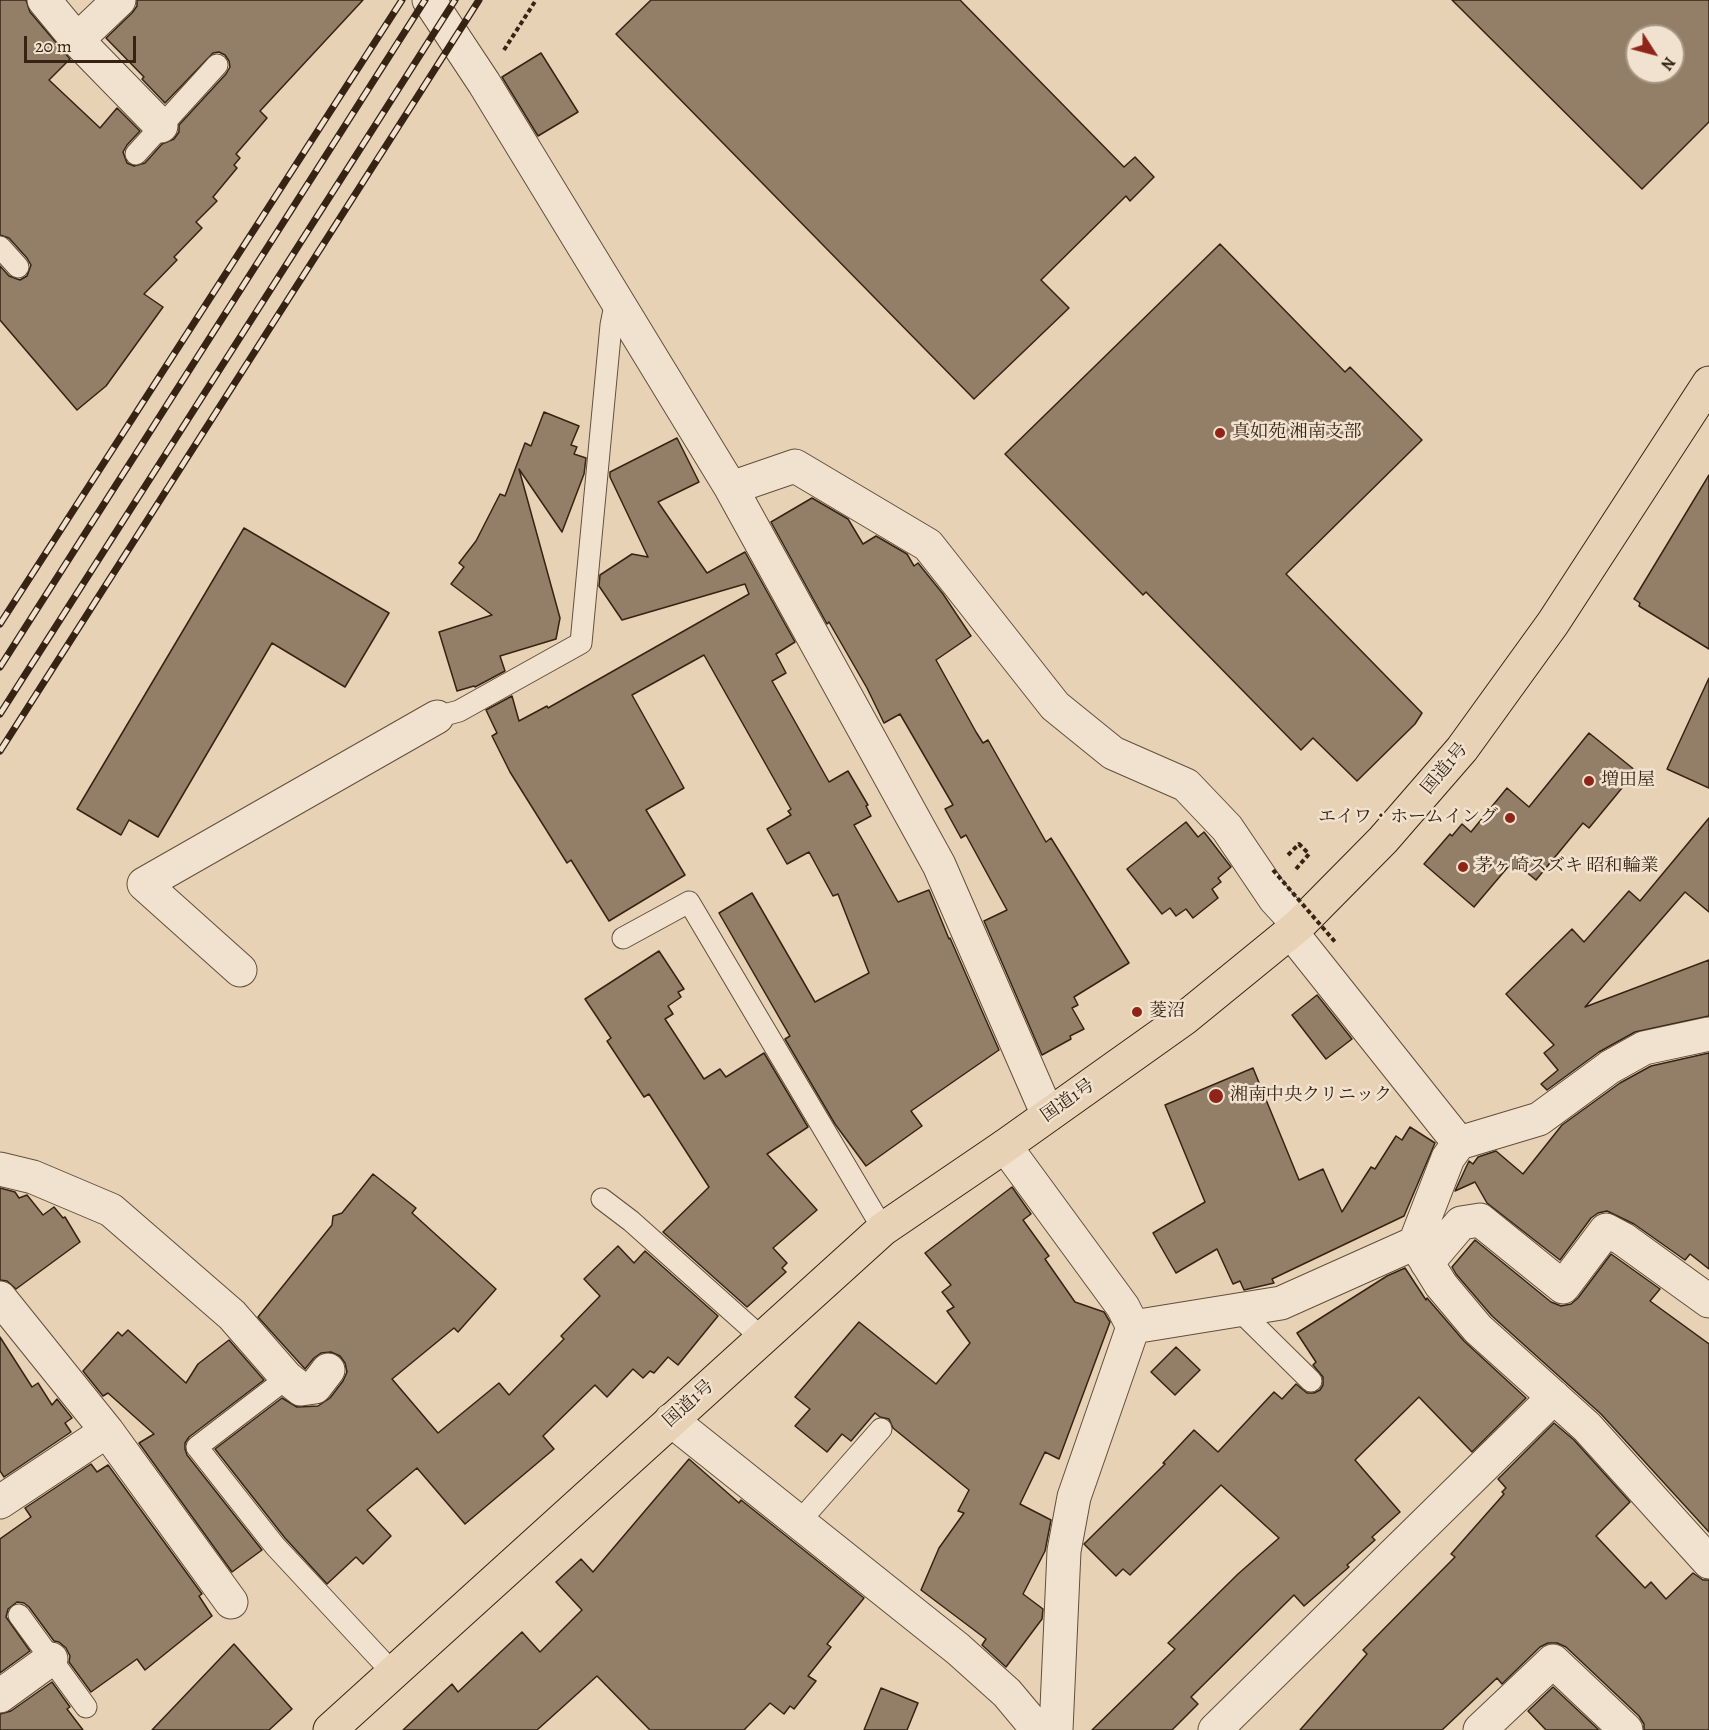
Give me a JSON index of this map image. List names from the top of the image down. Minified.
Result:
{"streets":{"highway":["国道1号"]},"places":["真如苑 湘南支部","増田屋","エイワ・ホームイング","茅ヶ崎スズキ 昭和輪業","菱沼","湘南中央クリニック"],"scale_bar":"20 m","north":"bottom right"}
